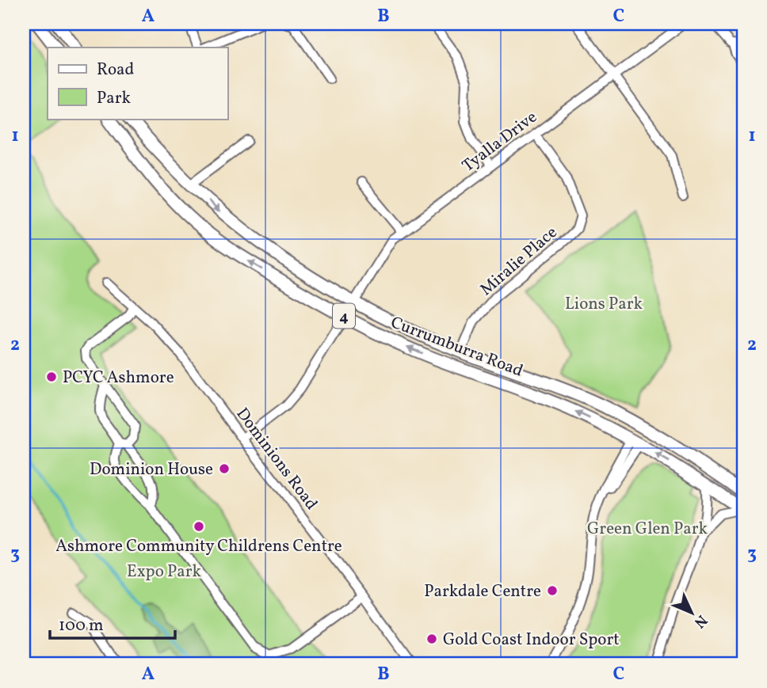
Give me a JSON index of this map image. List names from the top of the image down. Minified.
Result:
{"streets":{"main road":["4","Currumburra Road"],"street":["Tyalla Drive","Miralie Place","Dominions Road"]},"crossings":[["Tyalla Drive","Miralie Place"],["Tyalla Drive","Currumburra Road"],["Tyalla Drive","Dominions Road"],["Miralie Place","Currumburra Road"]],"parks":["Lions Park","Green Glen Park","Expo Park"],"places":["PCYC Ashmore","Dominion House","Ashmore Community Childrens Centre","Parkdale Centre","Gold Coast Indoor Sport"],"legend":["Road","Park"],"scale_bar":"100 m","north":"bottom right","grid":{"columns":["A","B","C"],"rows":["1","2","3"]}}
